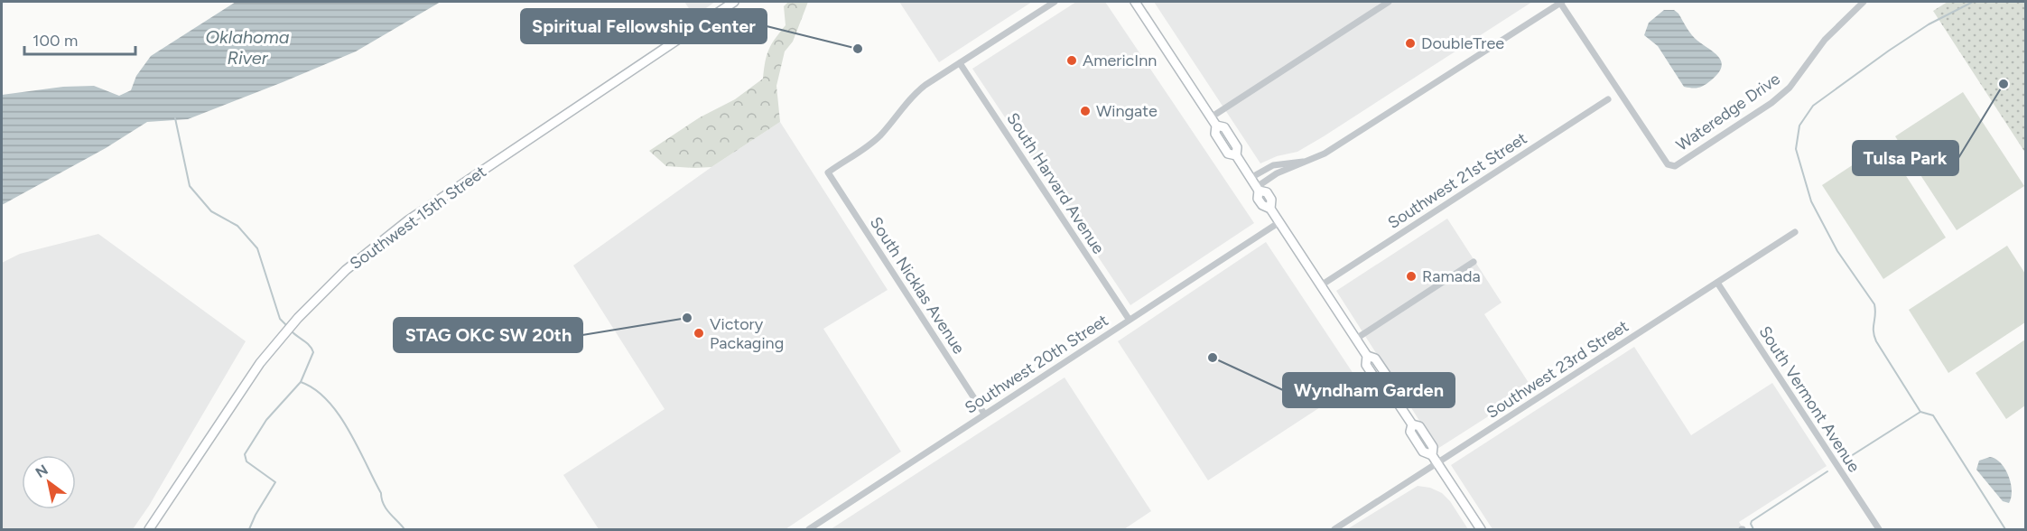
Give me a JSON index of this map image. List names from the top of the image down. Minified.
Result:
{"streets":{"main road":["Southwest 15th Street"],"street":["Wateredge Drive","Southwest 21st Street","South Harvard Avenue","South Nicklas Avenue","Southwest 20th Street","Southwest 23rd Street","South Vermont Avenue"]},"crossings":[["South Harvard Avenue","South Nicklas Avenue"],["South Harvard Avenue","Southwest 20th Street"],["South Nicklas Avenue","Southwest 20th Street"],["Southwest 23rd Street","South Vermont Avenue"]],"water":["Oklahoma River"],"places":["DoubleTree","Spiritual Fellowship Center","AmericInn","Tulsa Park","Wingate","Ramada","STAG OKC SW 20th","Victory Packaging","Wyndham Garden"],"scale_bar":"100 m","north":"top left"}
